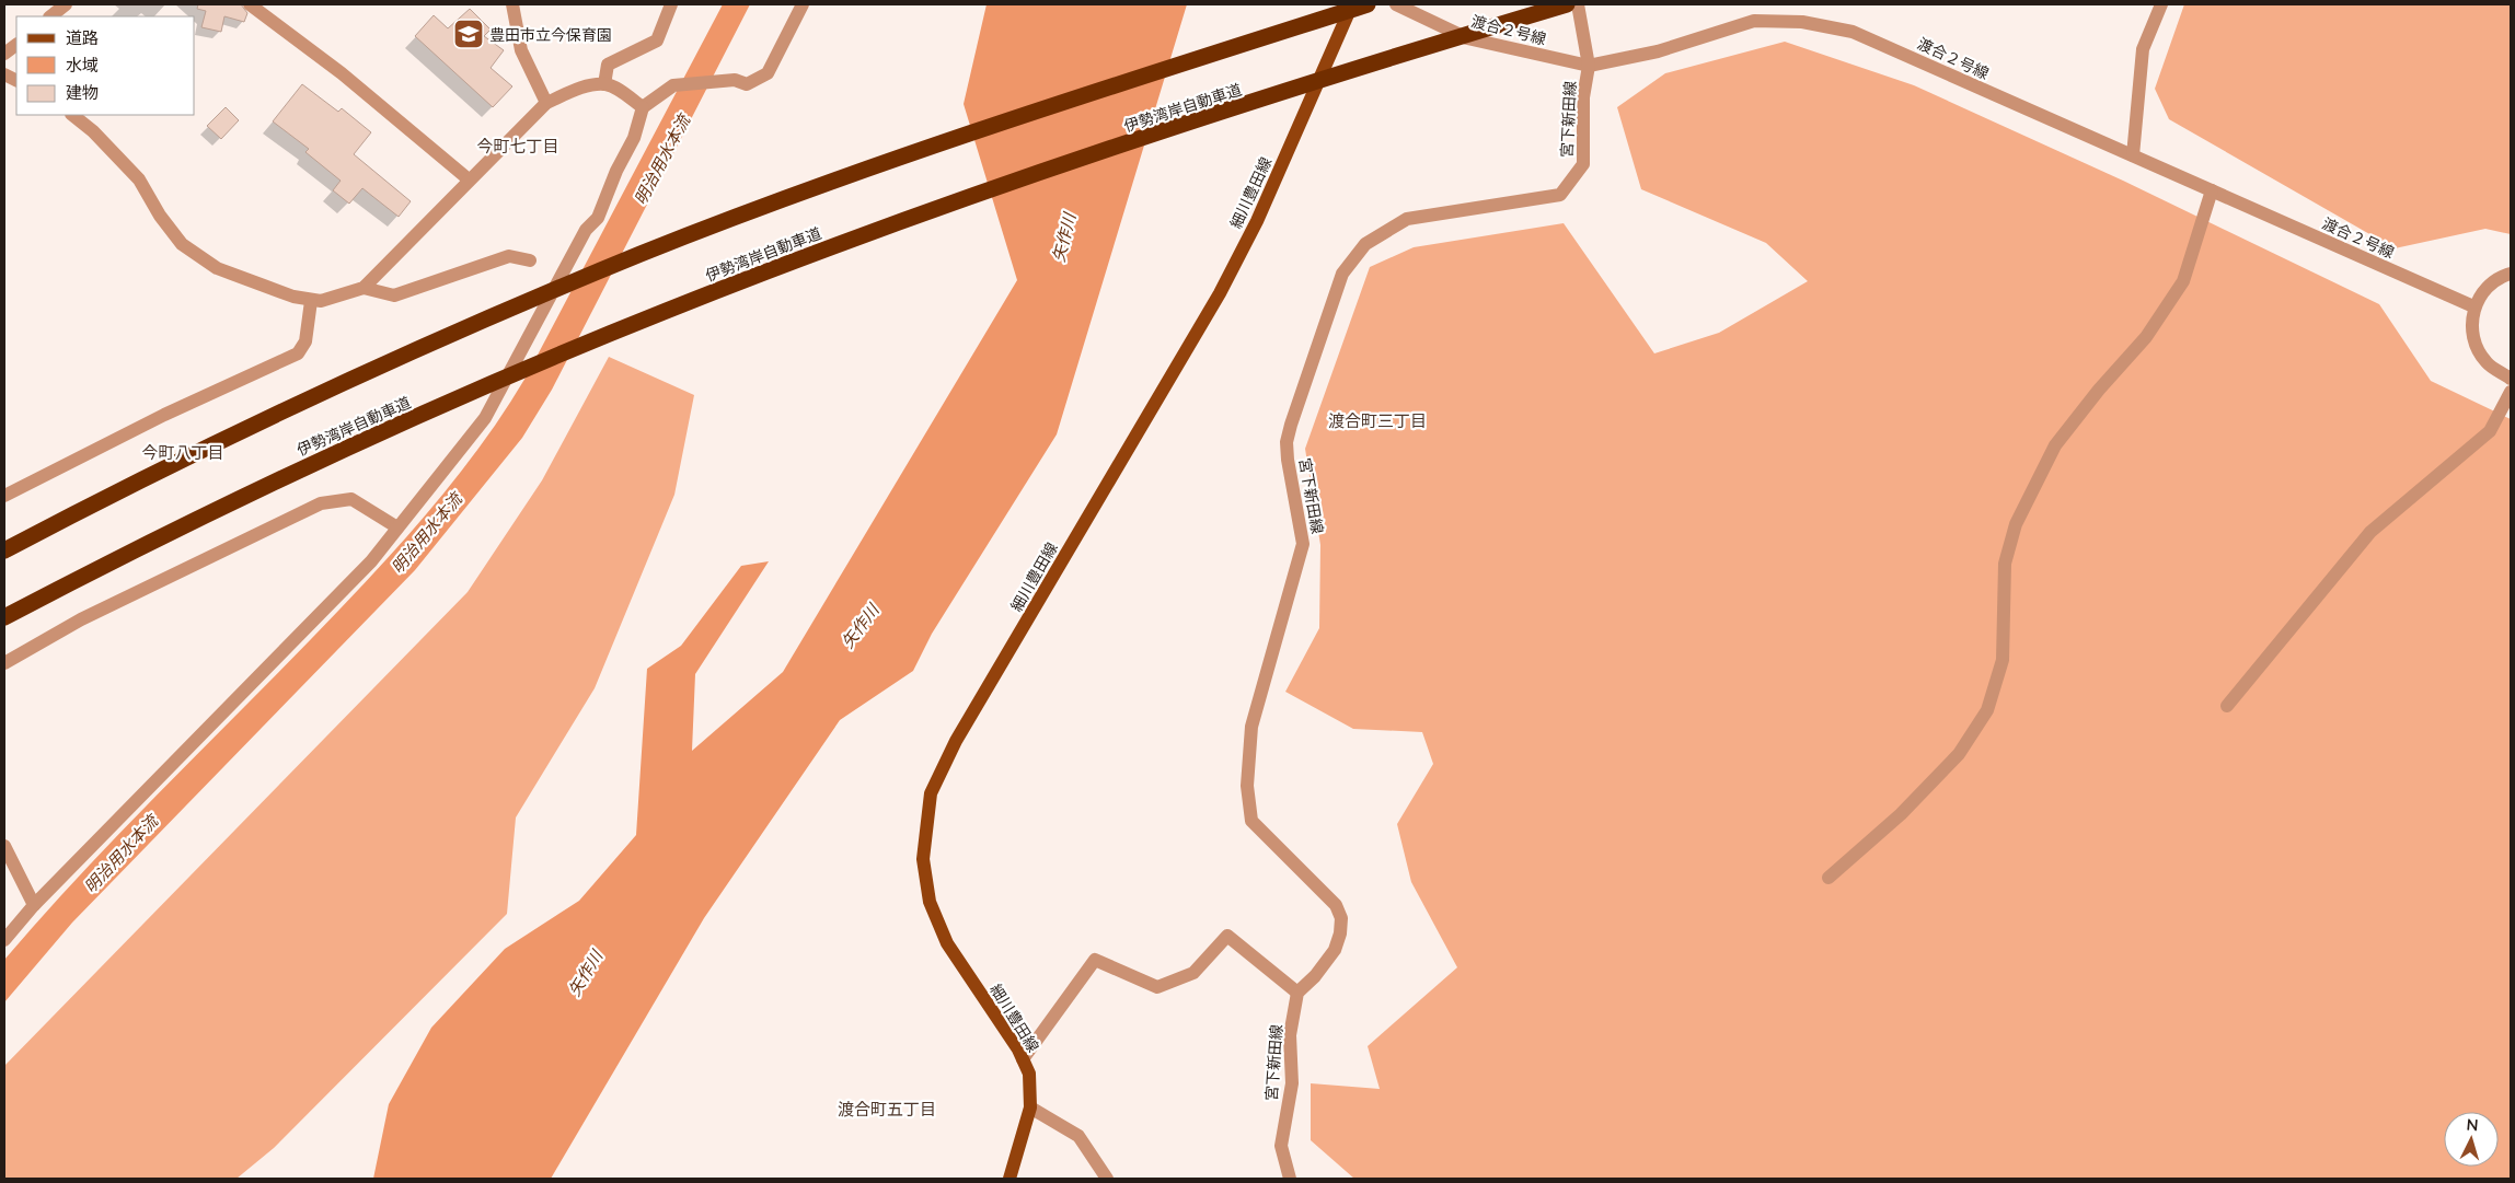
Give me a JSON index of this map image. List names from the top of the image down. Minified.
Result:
{"streets":{"highway":["伊勢湾岸自動車道"],"main road":["細川豊田線"],"street":["渡合２号線","宮下新田線"]},"crossings":[["渡合２号線","宮下新田線"]],"districts":["今町七丁目","渡合町三丁目","今町八丁目","渡合町五丁目"],"water":["明治用水本流","矢作川"],"places":{"school or university":["豊田市立今保育園"]},"legend":["道路","水域","建物"],"north":"top"}
